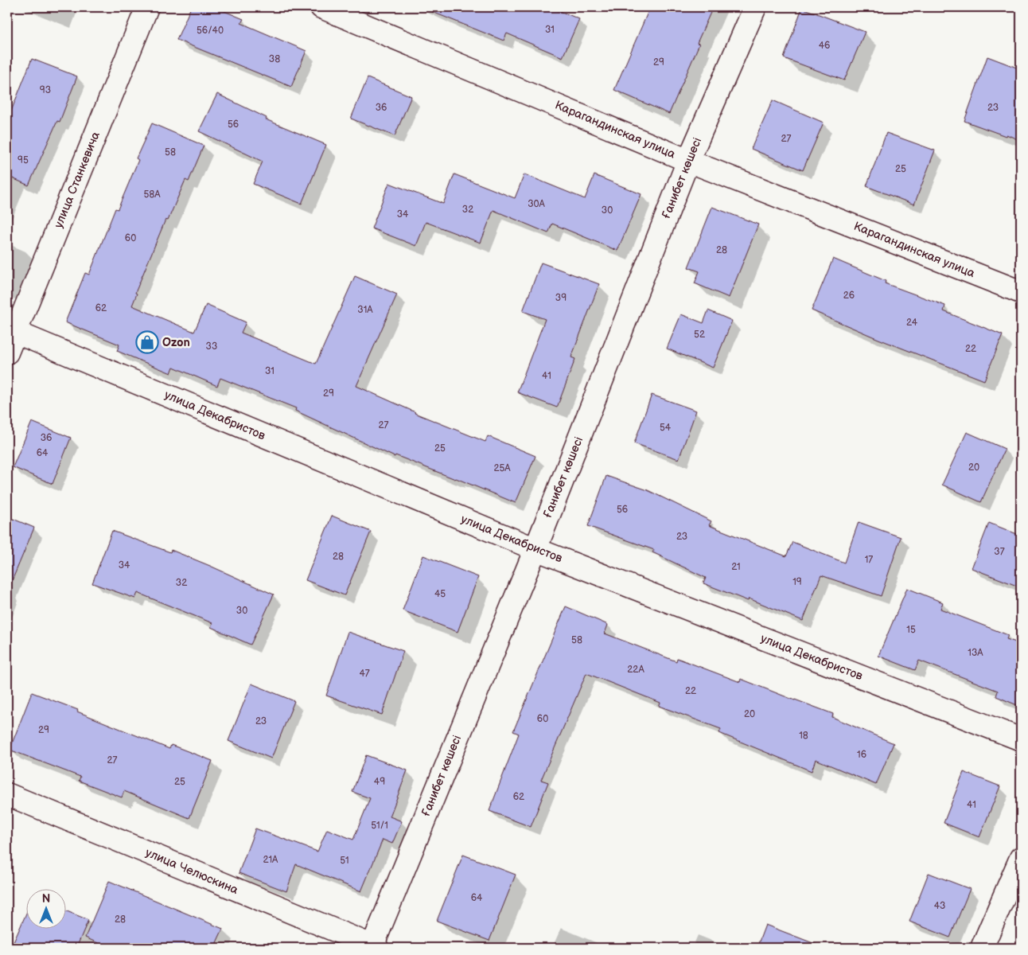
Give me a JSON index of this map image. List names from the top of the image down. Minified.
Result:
{"streets":{"street":["Карагандинская улица","Ғанибет көшесі","улица Станкевича","улица Декабристов","улица Челюскина"]},"crossings":[["Карагандинская улица","Ғанибет көшесі"],["Ғанибет көшесі","улица Декабристов"],["Ғанибет көшесі","улица Челюскина"],["улица Станкевича","улица Декабристов"]],"places":{"shop":["Ozon"]},"house_numbers":["31","56/40","46","38","29","93","36","23","56","27","58","95","25","58А","30А","32","30","34","60","28","26","39","62","31А","24","52","33","22","31","41","29","27","54","36","25","64","20","25А","56","23","37","28","17","34","21","19","32","45","30","15","58","13А","22А","47","22","20","60","23","29","18","16","27","25","49","62","41","51/1","21А","51","64","43","28"],"north":"top"}
